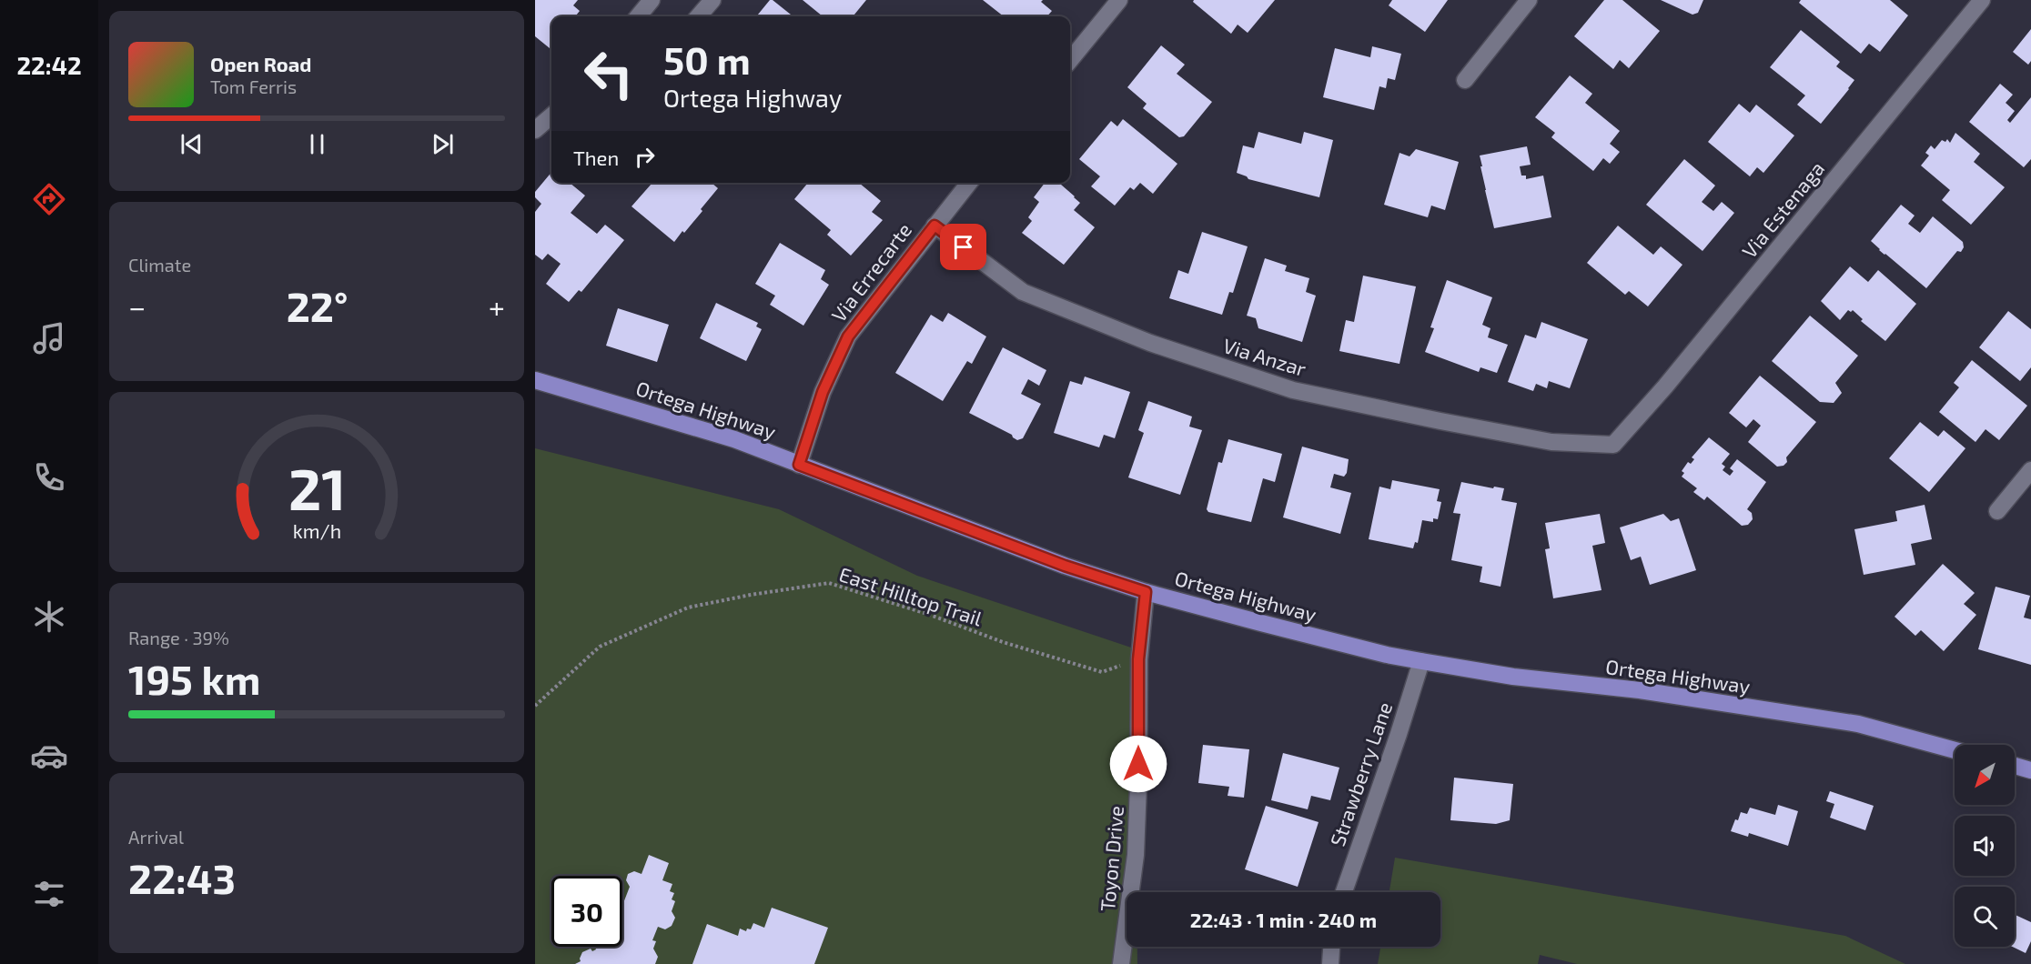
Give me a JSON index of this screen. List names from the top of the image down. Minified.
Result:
{"streets":{"main road":["Ortega Highway"],"street":["Via Estenaga","Via Errecarte","Via Anzar","Strawberry Lane","Toyon Drive"],"path":["East Hilltop Trail"]},"crossings":[["Via Estenaga","Via Anzar"],["Via Errecarte","Via Anzar"],["Via Errecarte","Ortega Highway"],["Ortega Highway","Strawberry Lane"],["Ortega Highway","Toyon Drive"],["East Hilltop Trail","Toyon Drive"]],"north":"bottom left","page":{"tabs":"22:42","turn":["50 m","Ortega Highway"],"song":["Open Road","Tom Ferris"],"then":"Then","tile":["Climate",["Range · 39%","195 km"],["Arrival","22:43"]],"heat":["−","22°","+"],"limit":"30","trip":"22:43 · 1 min · 240 m","gauge":["21","km/h"]}}
